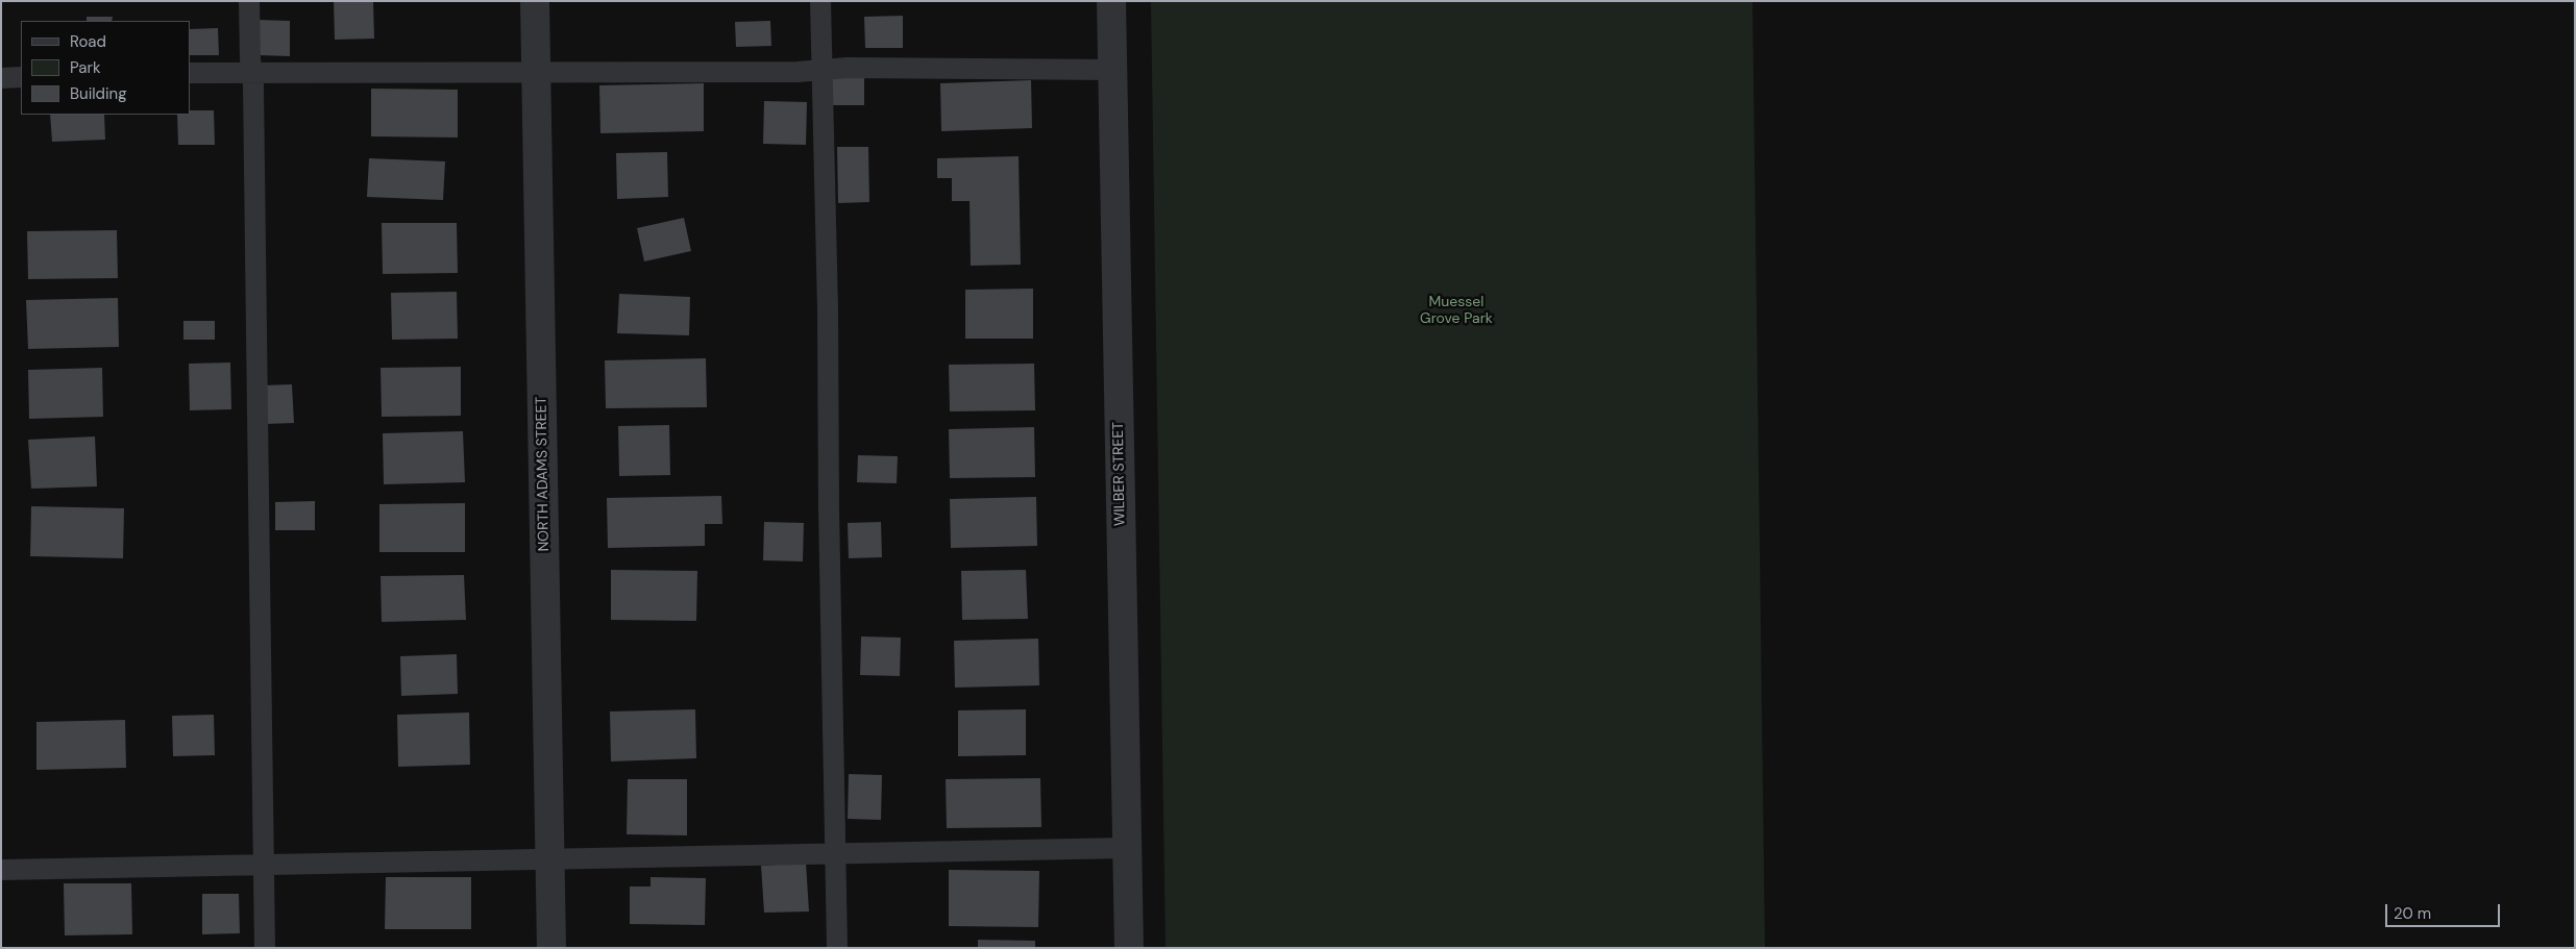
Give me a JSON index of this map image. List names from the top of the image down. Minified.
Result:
{"streets":{"street":["NORTH ADAMS STREET","WILBER STREET"]},"parks":["Muessel Grove Park"],"legend":["Road","Park","Building"],"scale_bar":"20 m"}
